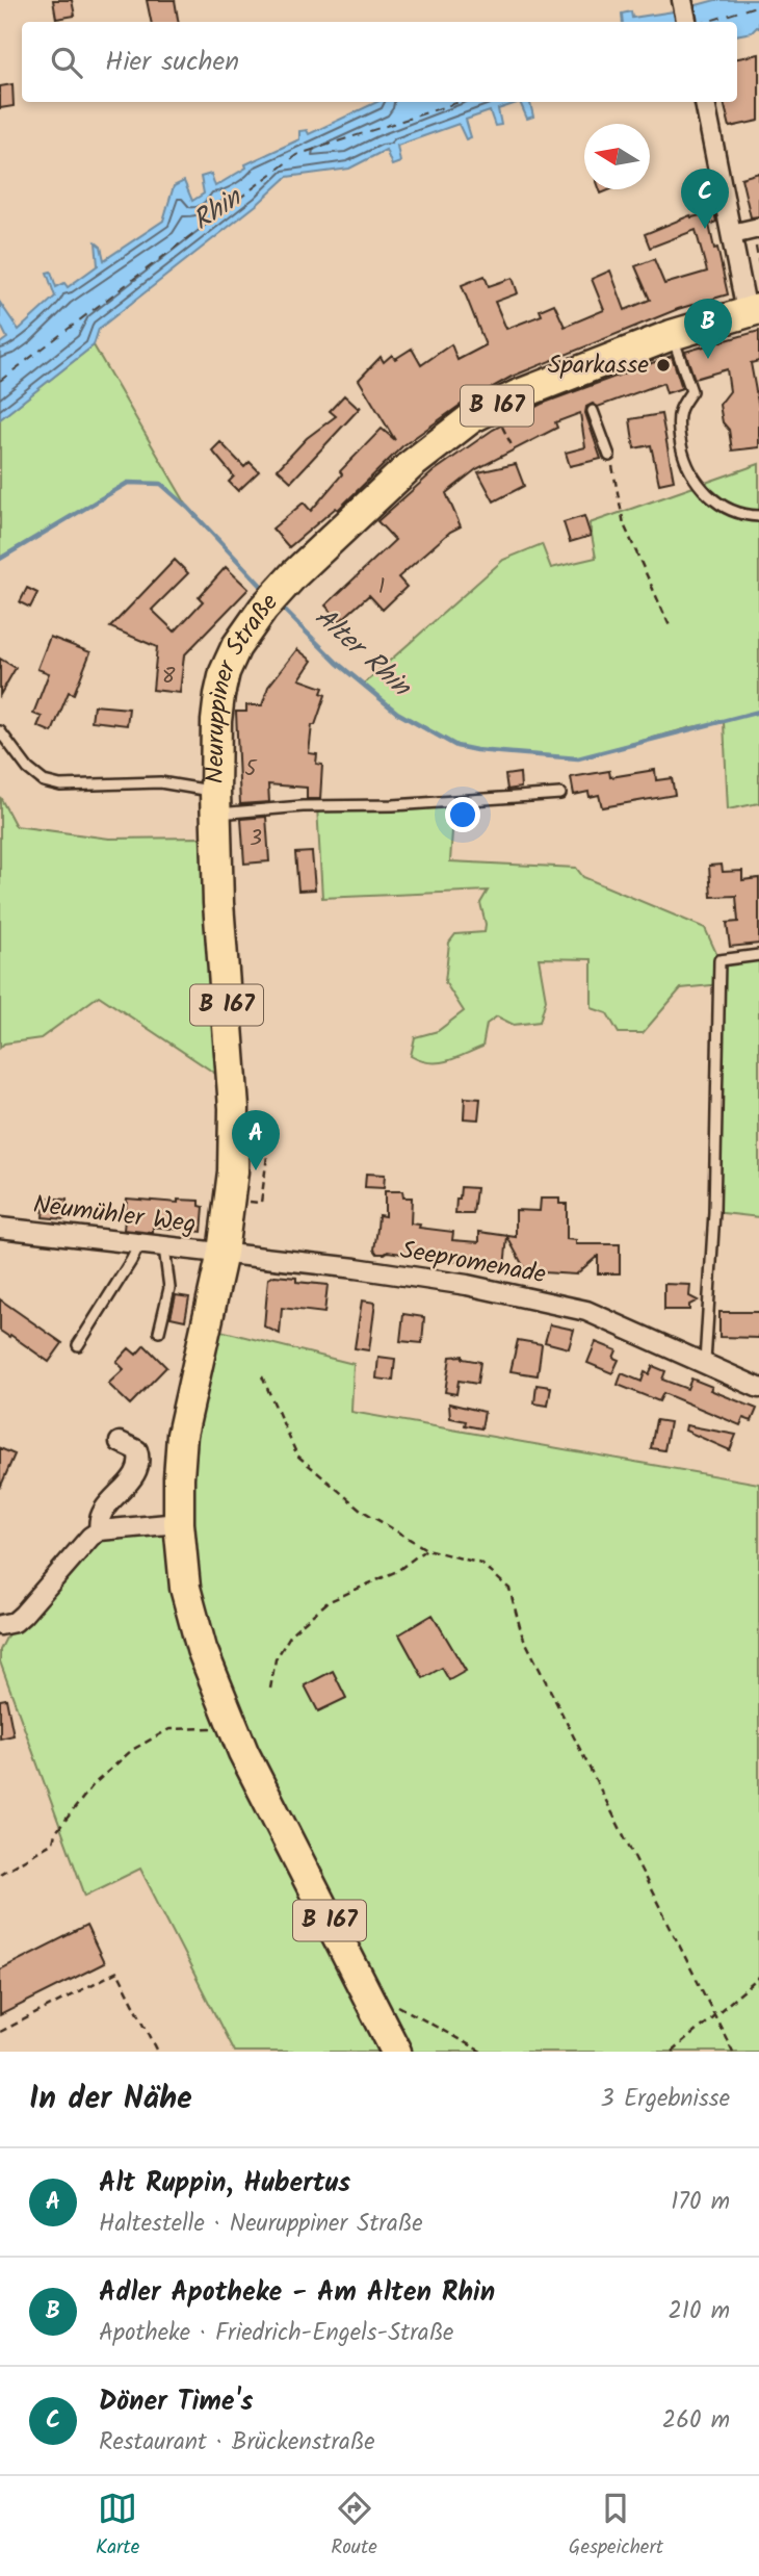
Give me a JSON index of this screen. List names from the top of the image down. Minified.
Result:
{"streets":{"main road":["B 167","Neuruppiner Straße"],"street":["Neumühler Weg","Seepromenade"]},"crossings":[["B 167","Neuruppiner Straße"],["B 167","Neumühler Weg"],["B 167","Seepromenade"],["Neuruppiner Straße","Neumühler Weg"],["Neuruppiner Straße","Seepromenade"],["Neumühler Weg","Seepromenade"]],"water":["Rhin","Alter Rhin"],"places":["Sparkasse"],"house_numbers":["1","8","5","3"],"north":"left","page":{"search":"Hier suchen","pins":["C","B","A"],"heading":["In der Nähe","3 Ergebnisse"],"list":[{"mark":"A","name":"Alt Ruppin, Hubertus","note":"Haltestelle · Neuruppiner Straße","value":"170 m"},{"mark":"B","name":"Adler Apotheke - Am Alten Rhin","note":"Apotheke · Friedrich-Engels-Straße","value":"210 m"},{"mark":"C","name":"Döner Time's","note":"Restaurant · Brückenstraße","value":"260 m"}],"nav":["Karte","Route","Gespeichert"]}}
